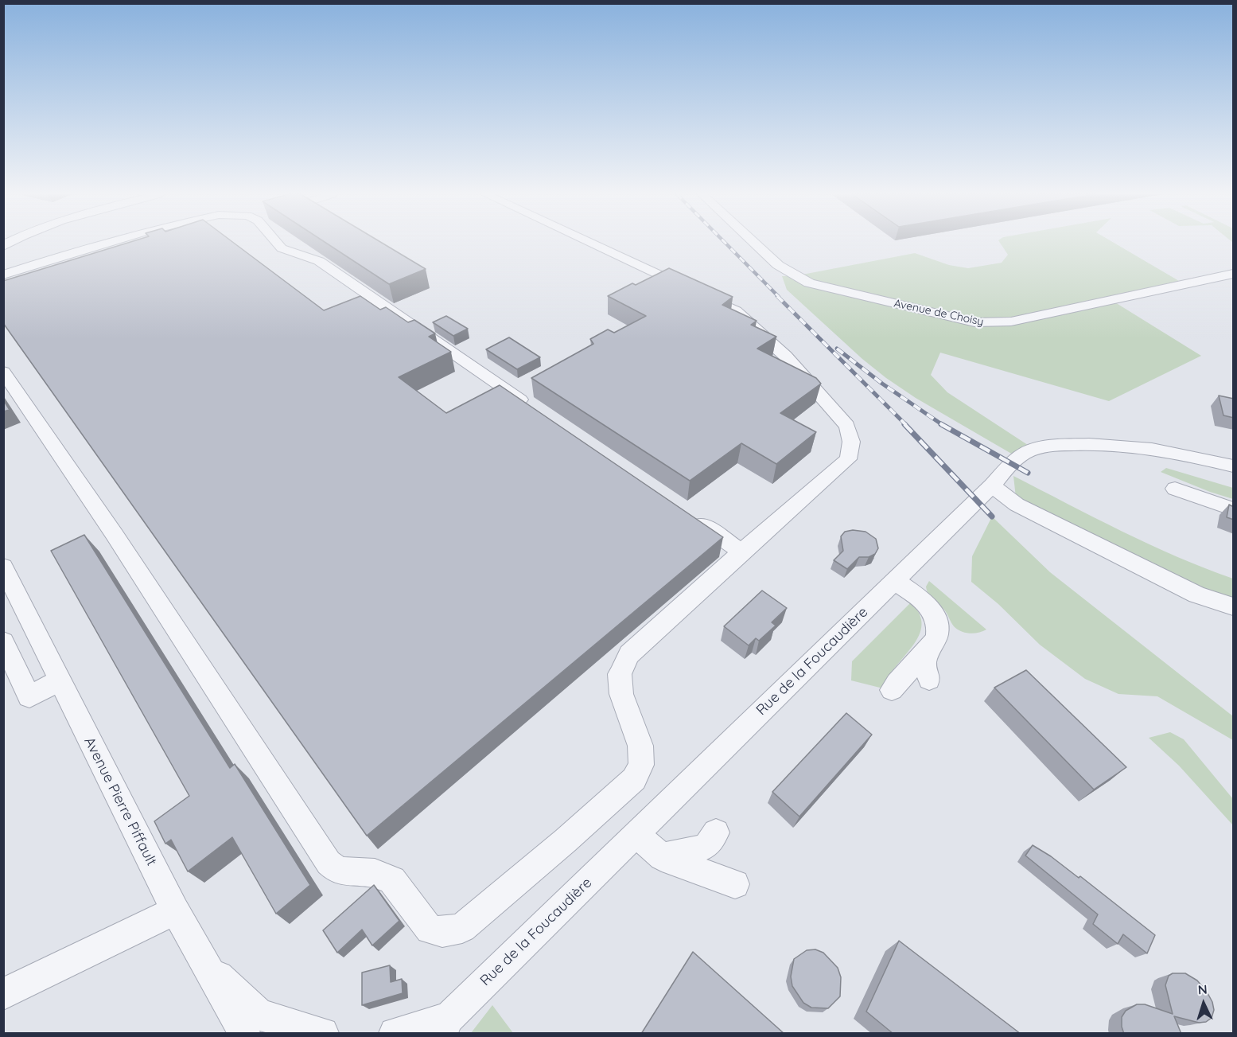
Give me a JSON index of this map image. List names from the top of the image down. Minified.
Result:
{"streets":{"street":["Avenue de Choisy","Rue de la Foucaudière","Avenue Pierre Piffault"]},"north":"top"}
